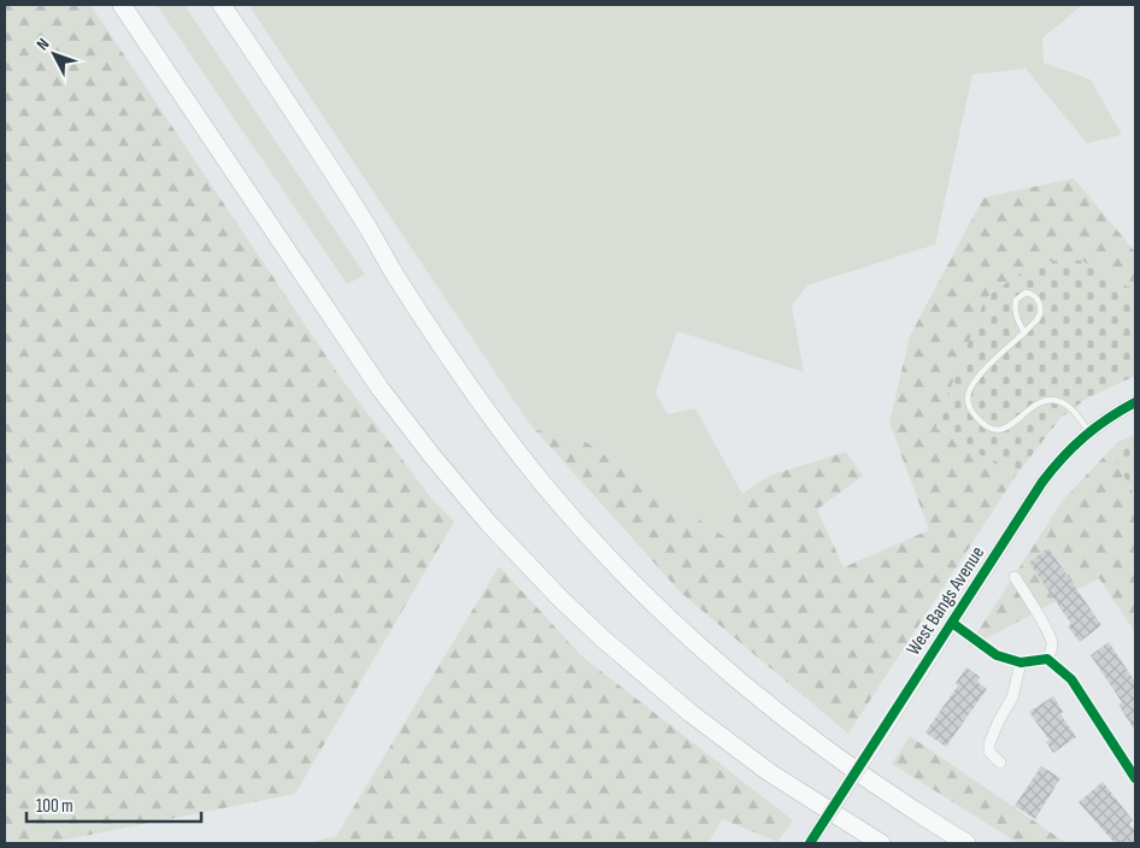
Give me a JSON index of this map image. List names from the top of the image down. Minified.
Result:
{"streets":{"street":["West Bangs Avenue"]},"scale_bar":"100 m","north":"top left"}
